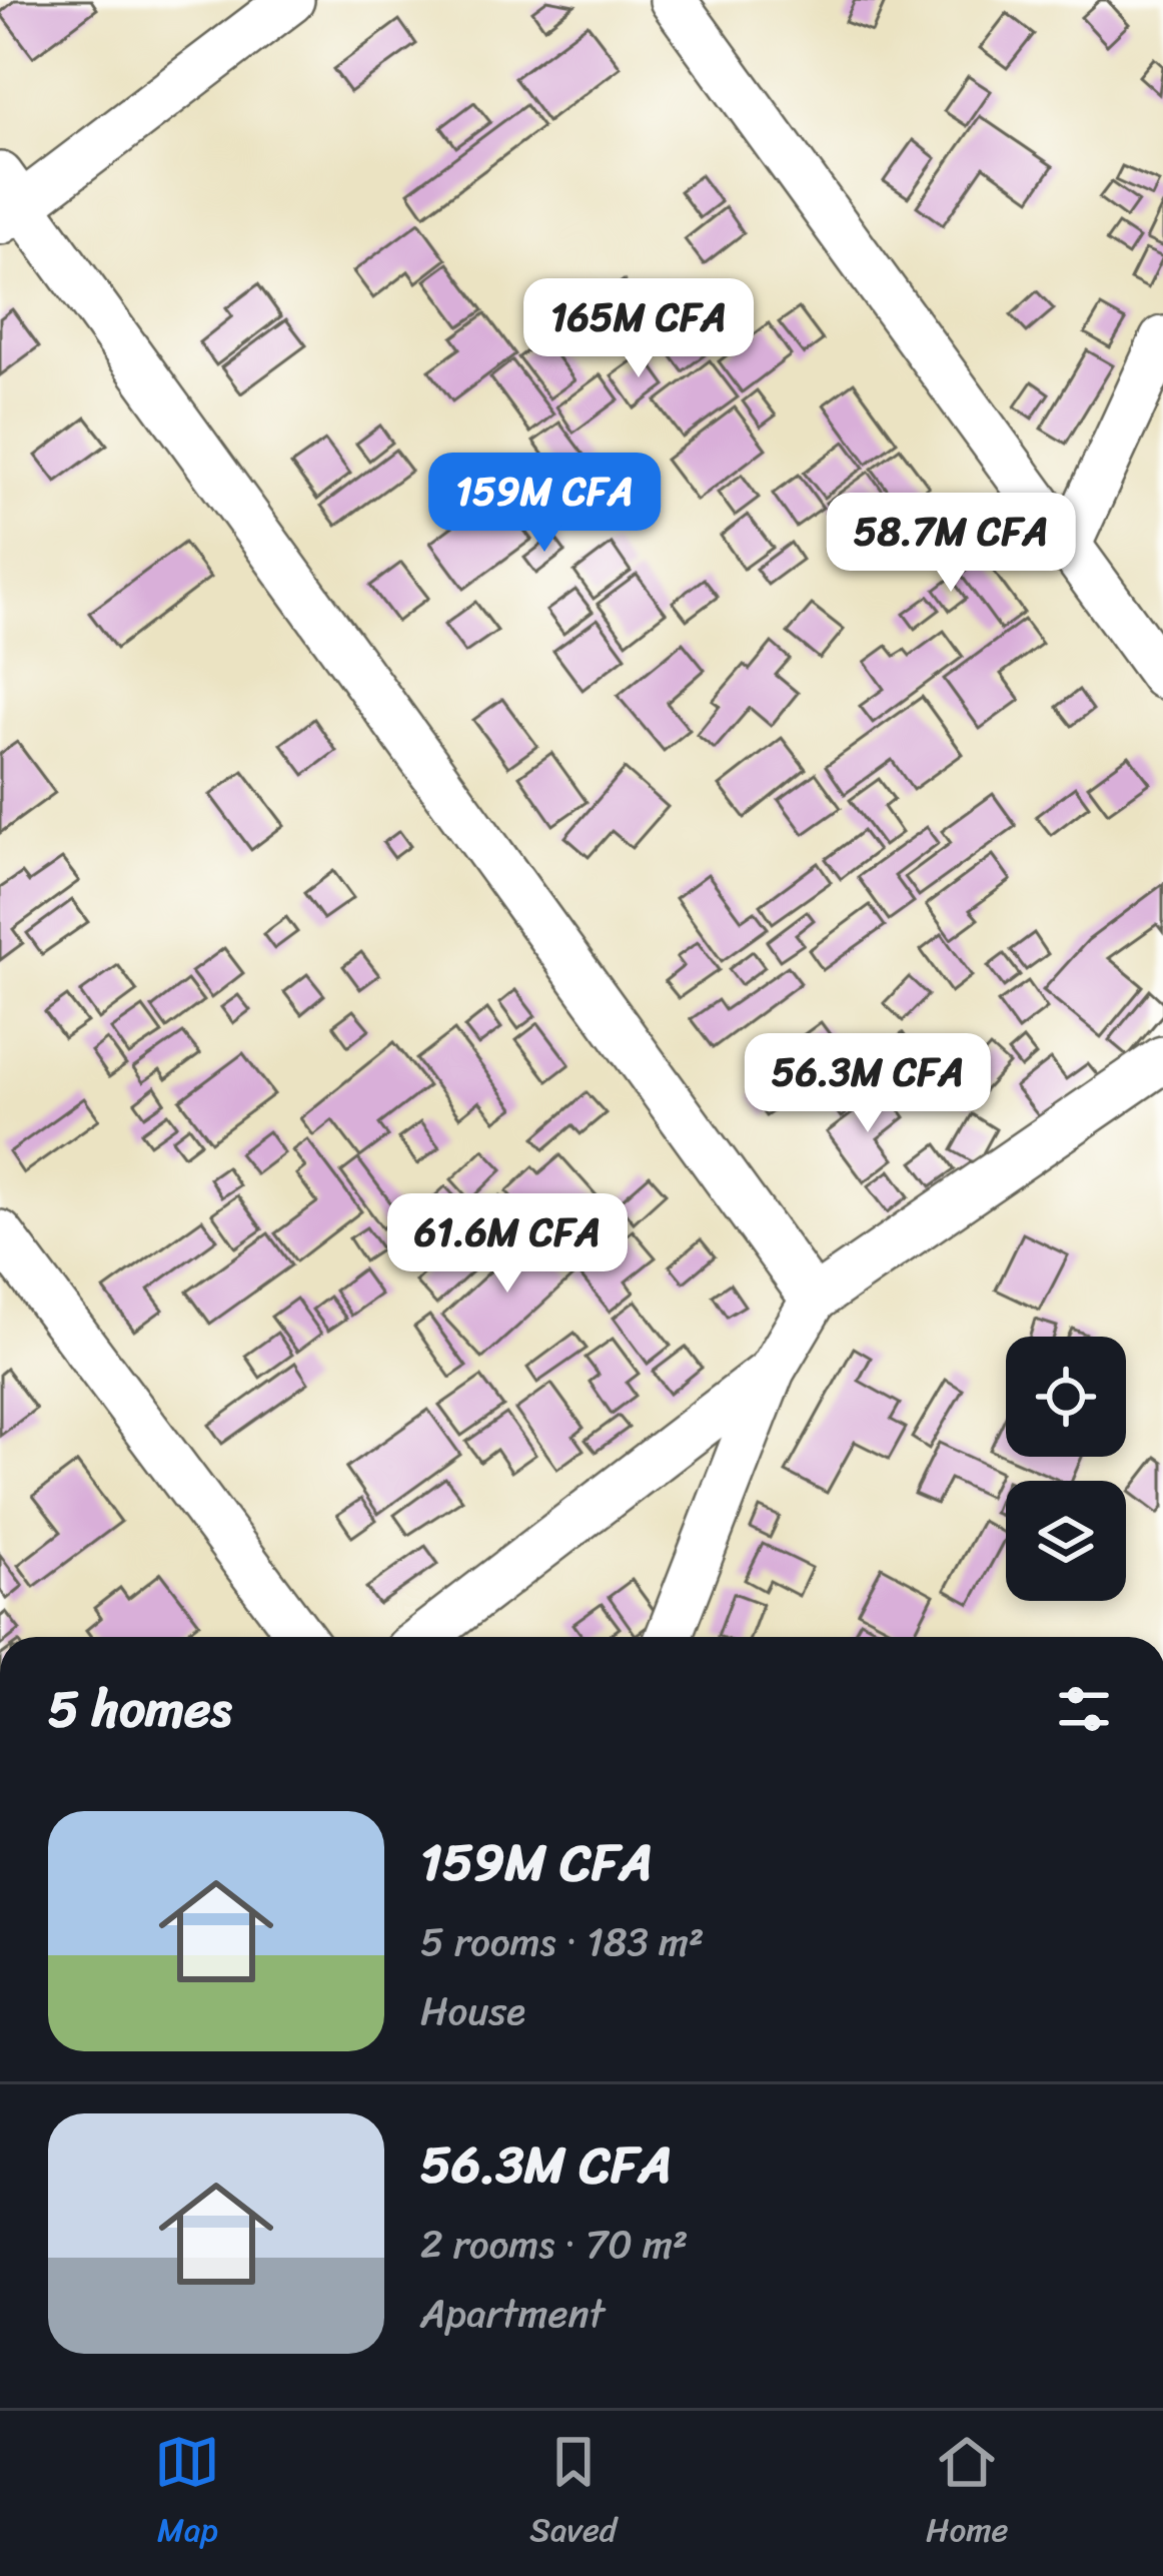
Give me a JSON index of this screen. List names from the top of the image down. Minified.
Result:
{"page":{"price":["165M CFA","159M CFA","58.7M CFA","56.3M CFA","61.6M CFA"],"heading":"5 homes","list":[{"name":"159M CFA","note":"5 rooms · 183 m² · House"},{"name":"56.3M CFA","note":"2 rooms · 70 m² · Apartment"}],"tabs":["Map","Saved","Home"]}}
